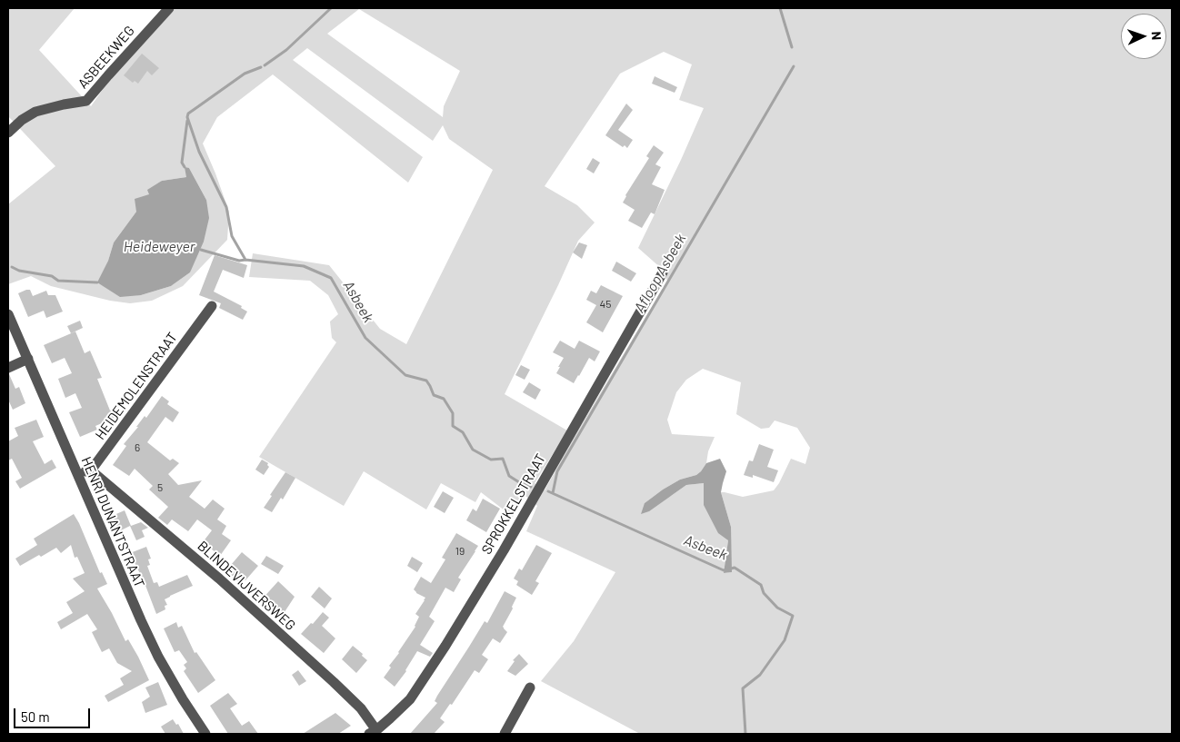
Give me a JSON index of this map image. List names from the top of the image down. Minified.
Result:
{"streets":{"street":["ASBEEKWEG","HEIDEMOLENSTRAAT","SPROKKELSTRAAT","HENRI DUNANTSTRAAT","BLINDEVIJVERSWEG"]},"crossings":[["HEIDEMOLENSTRAAT","BLINDEVIJVERSWEG"],["SPROKKELSTRAAT","BLINDEVIJVERSWEG"]],"water":["Heideweyer","Afloop Asbeek","Asbeek"],"house_numbers":["45","6","5","19"],"scale_bar":"50 m","north":"right"}
